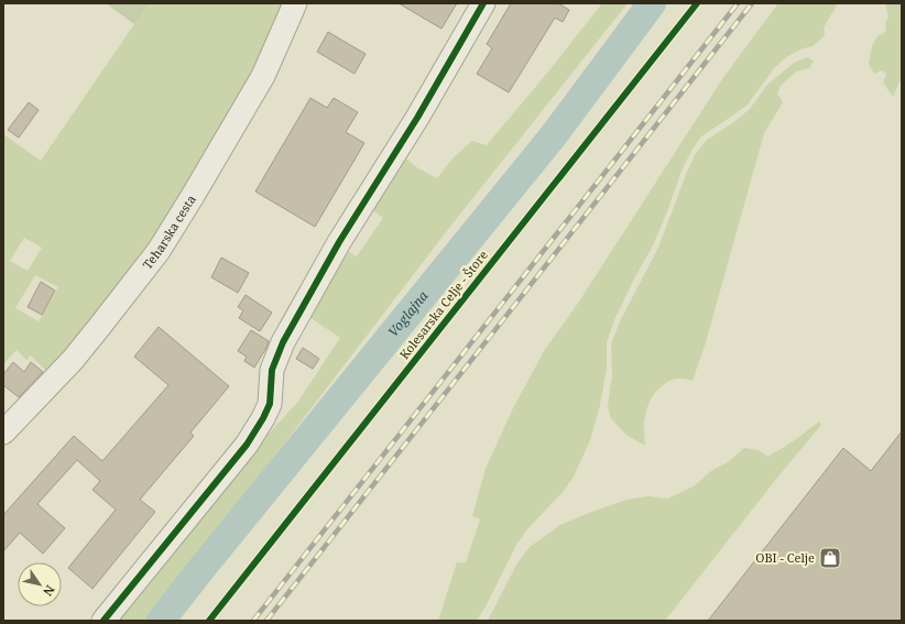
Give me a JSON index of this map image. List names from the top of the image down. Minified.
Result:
{"streets":{"street":["Teharska cesta"],"cycle path":["Kolesarska Celje - Štore"]},"water":["Voglajna"],"places":{"shop":["OBI - Celje"]},"north":"bottom right"}
